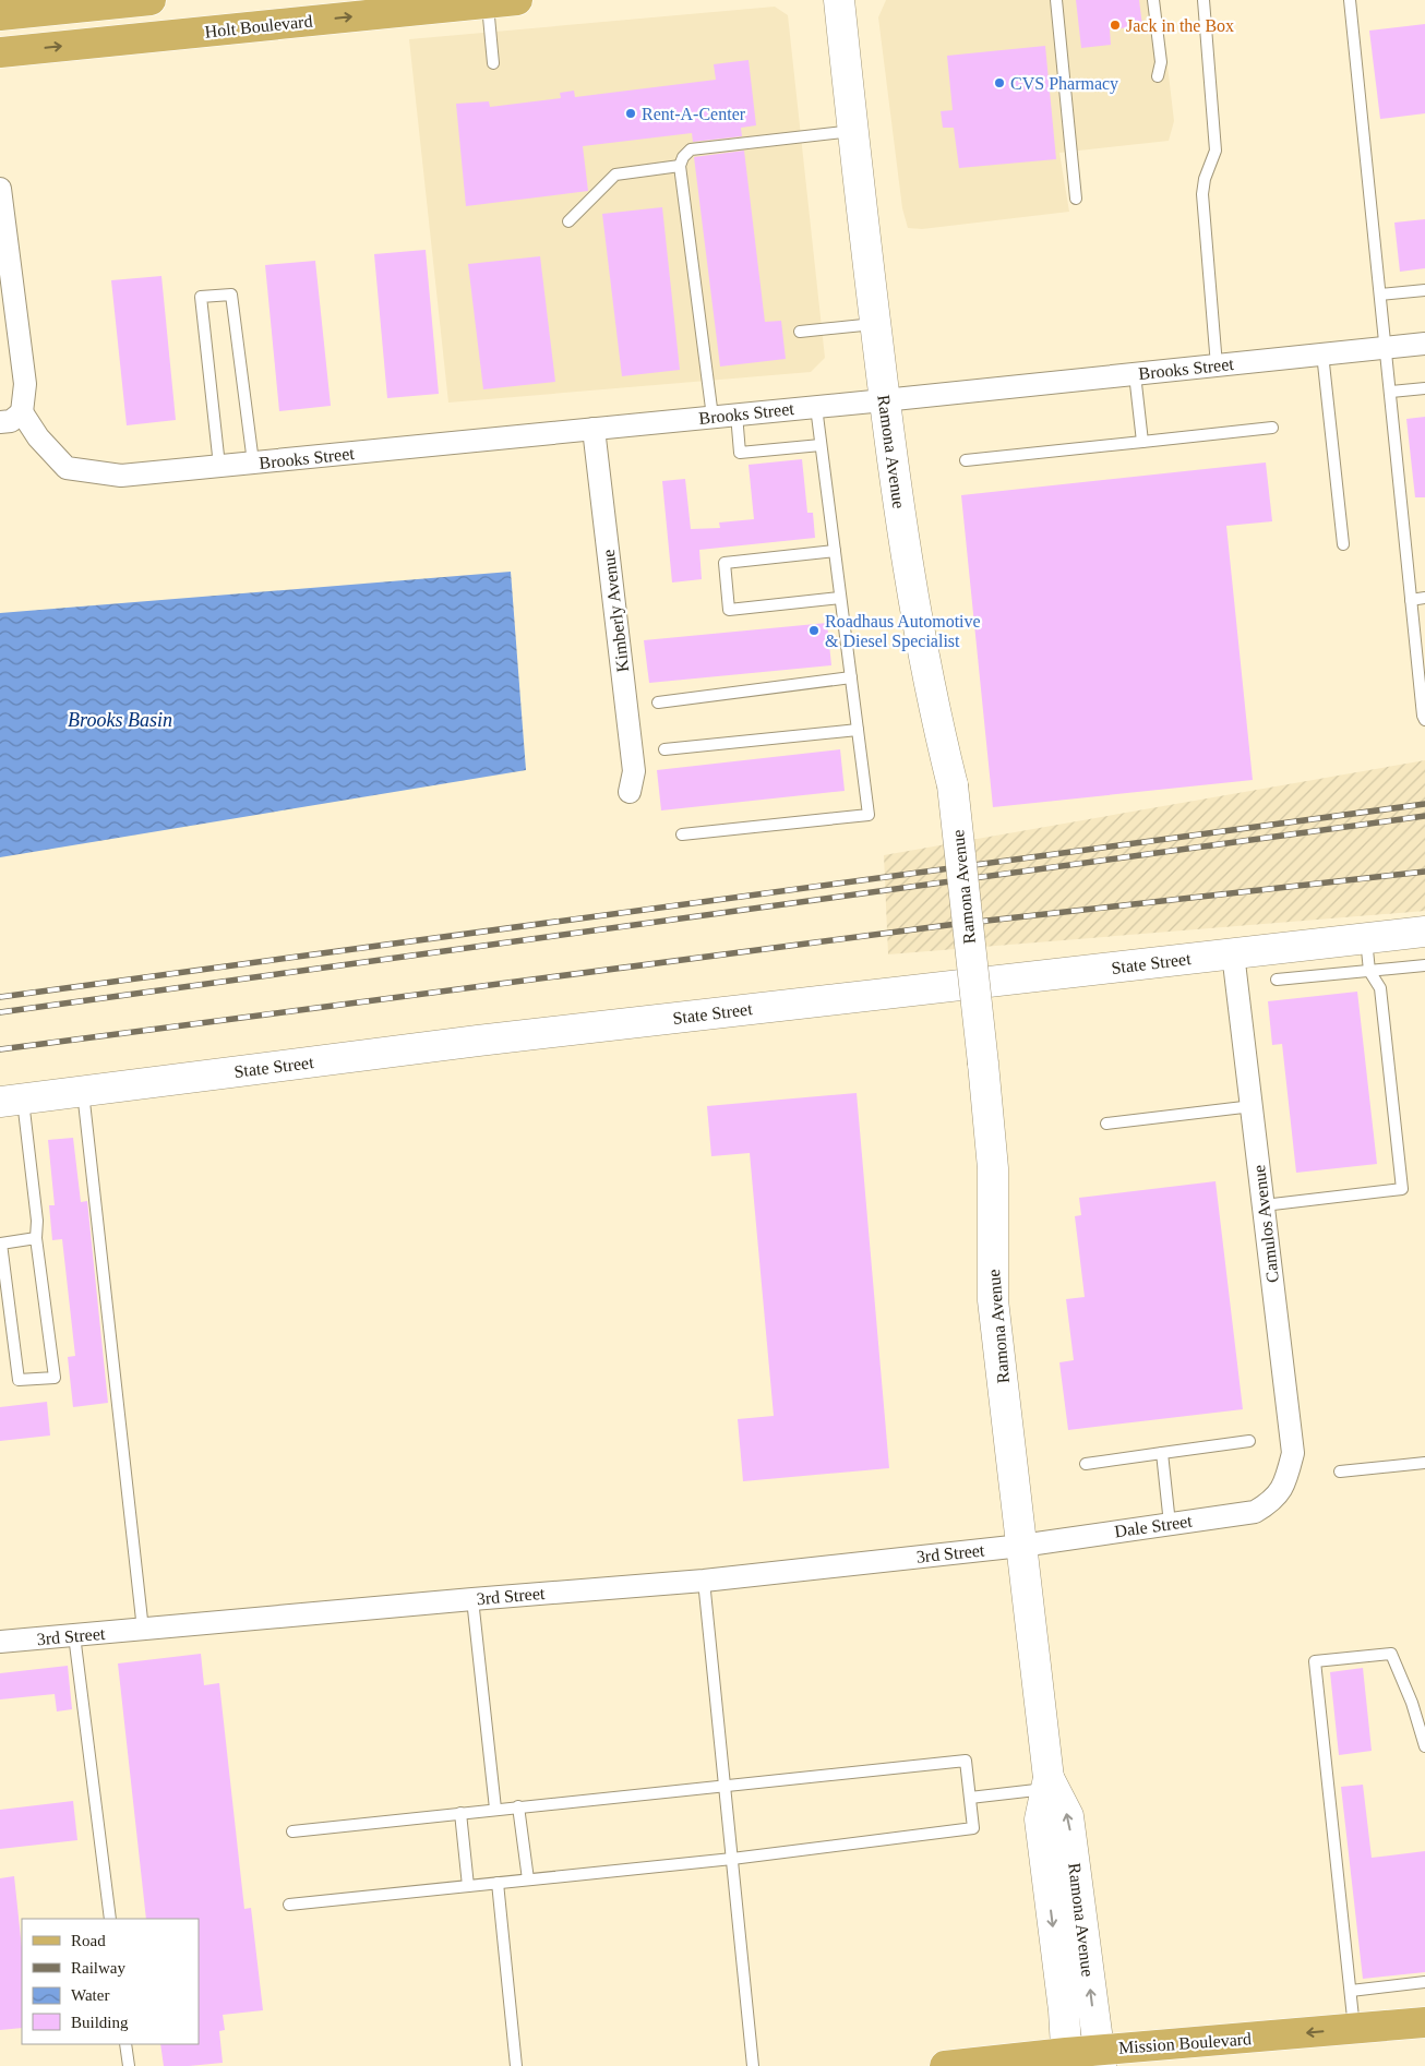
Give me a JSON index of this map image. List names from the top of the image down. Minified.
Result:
{"streets":{"main road":["Holt Boulevard","Ramona Avenue","State Street","Mission Boulevard"],"street":["Brooks Street","Kimberly Avenue","Camulos Avenue","Dale Street","3rd Street"]},"crossings":[["Brooks Street","Ramona Avenue"],["Brooks Street","Kimberly Avenue"],["Ramona Avenue","Dale Street"],["Ramona Avenue","3rd Street"],["Ramona Avenue","Mission Boulevard"],["State Street","Camulos Avenue"],["Camulos Avenue","Dale Street"],["Dale Street","3rd Street"]],"one_way":["Mission Boulevard"],"water":["Brooks Basin"],"places":["Jack in the Box","CVS Pharmacy","Rent-A-Center","Roadhaus Automotive & Diesel Specialist"],"legend":["Road","Railway","Water","Building"]}
